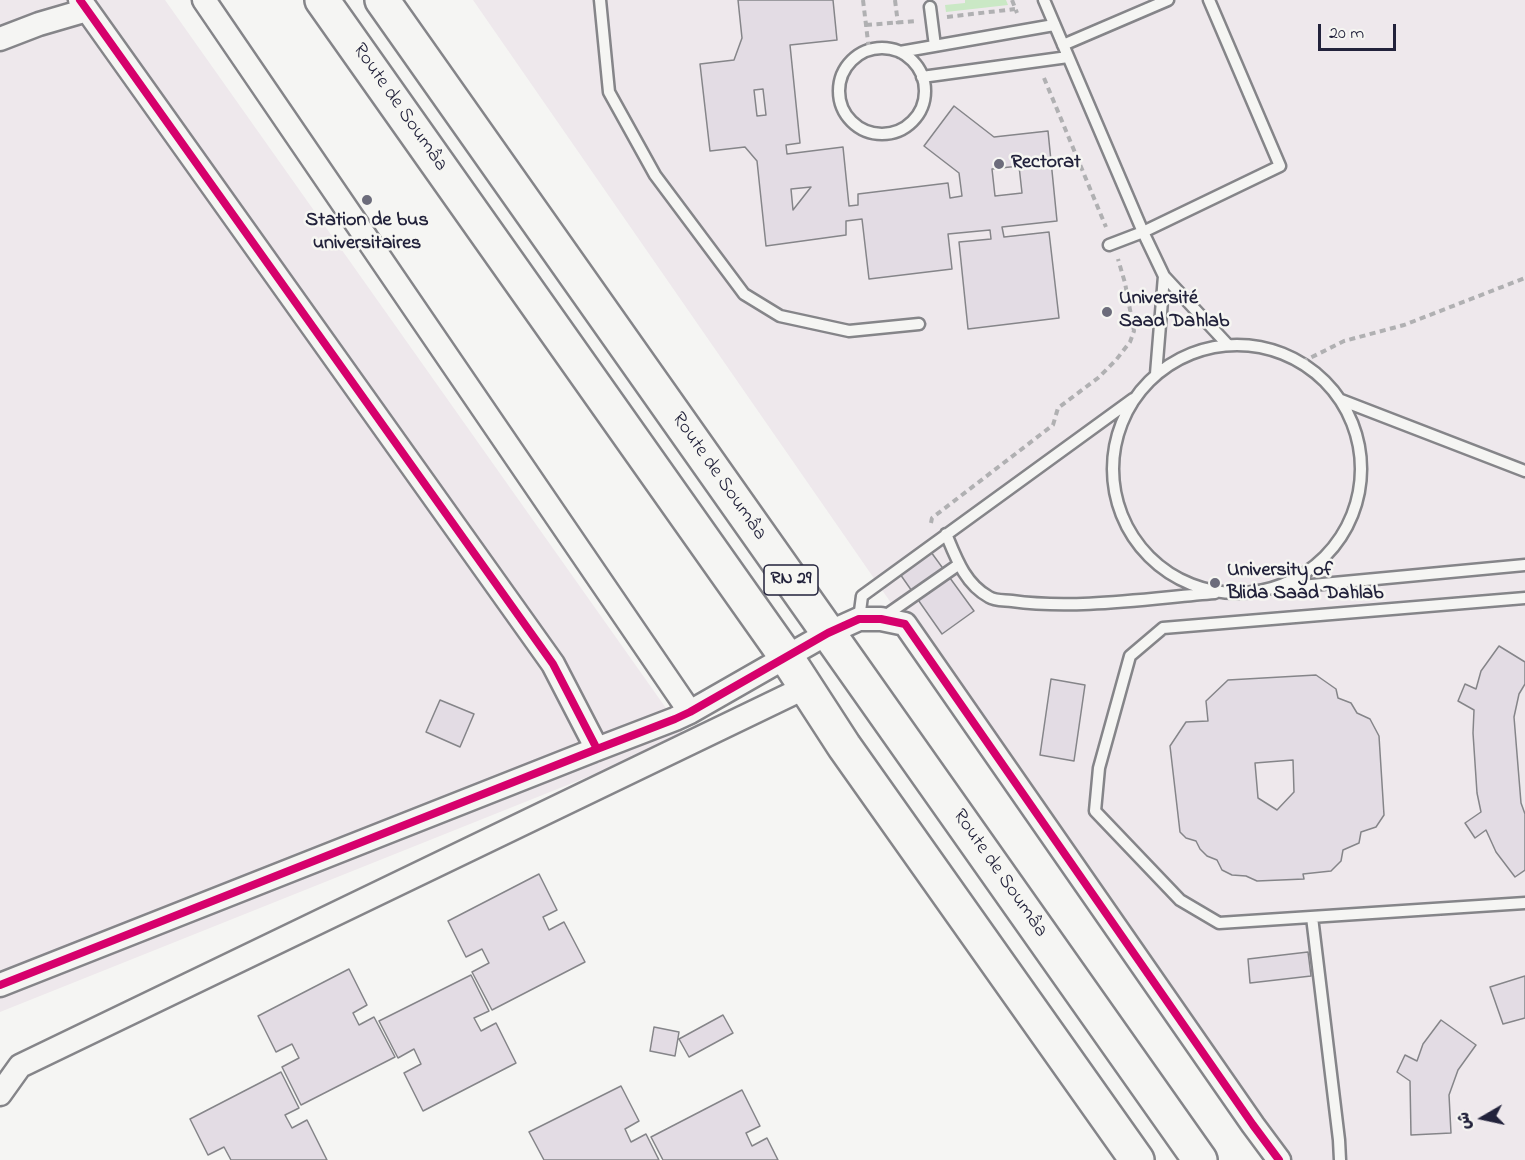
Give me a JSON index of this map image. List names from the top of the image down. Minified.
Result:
{"streets":{"highway":["Route de Soumâa","RN 29"]},"places":["Rectorat","Station de bus universitaires","Université Saad Dahlab","University of Blida Saad Dahlab"],"scale_bar":"20 m","north":"left"}
